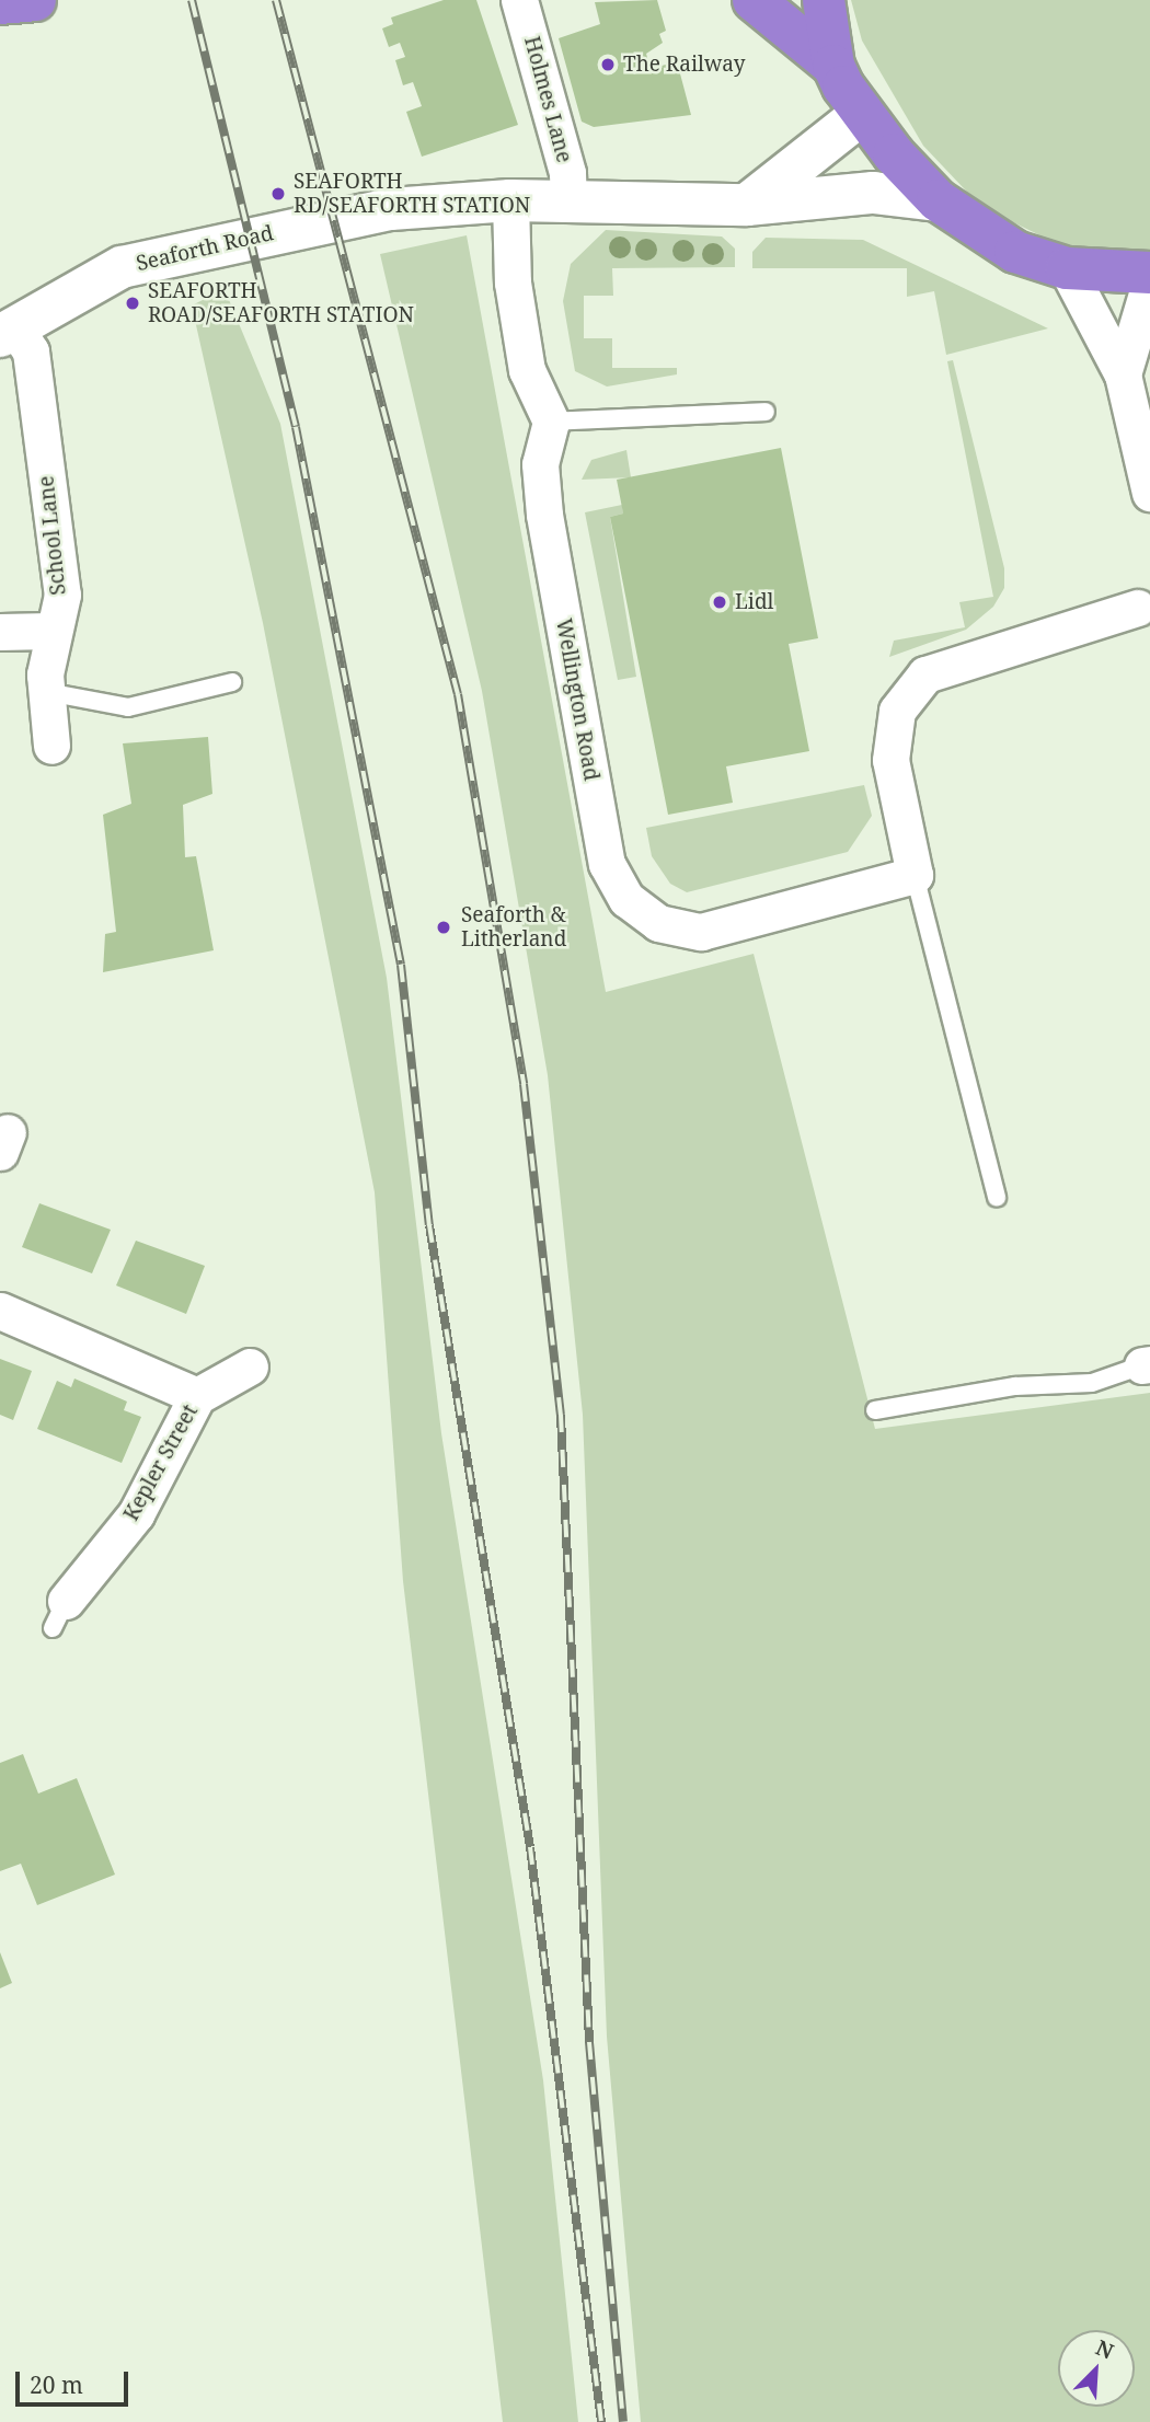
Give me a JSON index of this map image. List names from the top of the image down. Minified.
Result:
{"streets":{"street":["Holmes Lane","Seaforth Road","School Lane","Wellington Road","Kepler Street"]},"crossings":[["Holmes Lane","Seaforth Road"],["Seaforth Road","School Lane"]],"places":["The Railway","SEAFORTH RD/SEAFORTH STATION","SEAFORTH ROAD/SEAFORTH STATION","Lidl","Seaforth & Litherland"],"scale_bar":"20 m","north":"top right"}
